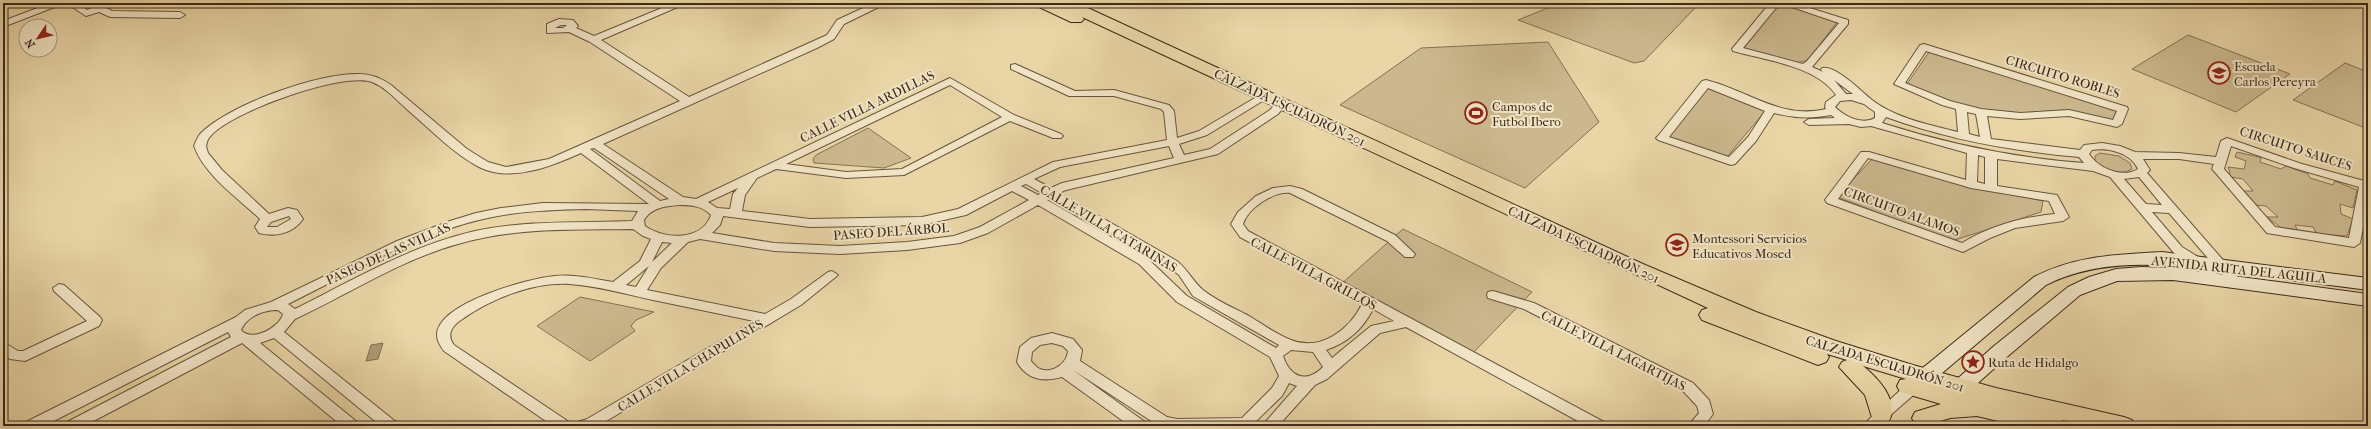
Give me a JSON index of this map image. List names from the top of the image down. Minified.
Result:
{"streets":{"main road":["CALZADA ESCUADRÓN 201"],"street":["CIRCUITO ROBLES","CALLE VILLA ARDILLAS","CIRCUITO SAUCES","CIRCUITO ALAMOS","CALLE VILLA CATARINAS","PASEO DEL ÁRBOL","PASEO DE LAS VILLAS","AVENIDA RUTA DEL AGUILA","CALLE VILLA GRILLOS","CALLE VILLA LAGARTIJAS","CALLE VILLA CHAPULINES"]},"crossings":[["CALLE VILLA ARDILLAS","PASEO DEL ÁRBOL"],["CALLE VILLA ARDILLAS","PASEO DE LAS VILLAS"],["CALZADA ESCUADRÓN 201","PASEO DEL ÁRBOL"],["CALZADA ESCUADRÓN 201","AVENIDA RUTA DEL AGUILA"],["CALLE VILLA CATARINAS","PASEO DEL ÁRBOL"],["PASEO DEL ÁRBOL","PASEO DE LAS VILLAS"]],"places":{"school or university":["Escuela Carlos Pereyra","Montessori Servicios Educativos Mosed"],"sports":["Campos de Futbol Ibero"],"place":["Ruta de Hidalgo"]},"north":"bottom left"}
